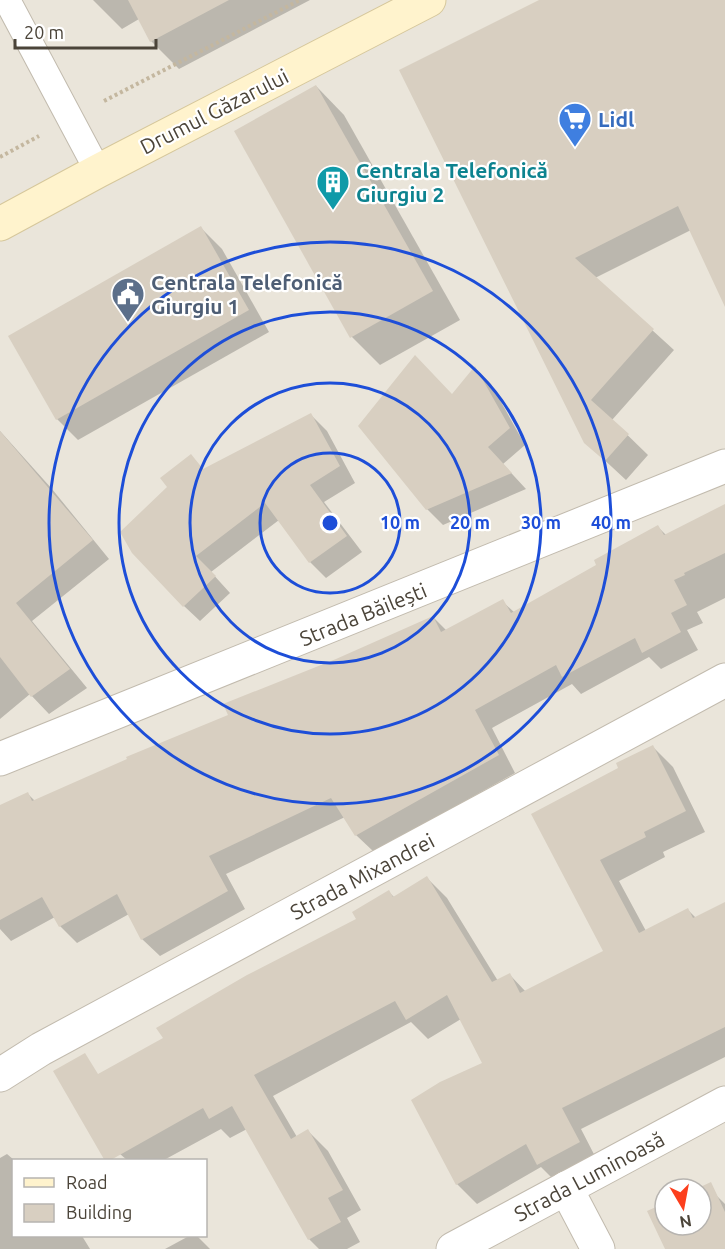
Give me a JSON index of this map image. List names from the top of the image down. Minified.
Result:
{"streets":{"street":["Drumul Găzarului","Strada Băilești","Strada Mixandrei","Strada Luminoasă"]},"places":{"supermarket":["Lidl"],"building":["Centrala Telefonică Giurgiu 2"],"public building":["Centrala Telefonică Giurgiu 1"]},"legend":["Road","Building"],"scale_bar":"20 m","north":"bottom","rings":["10 m","20 m","30 m","40 m"]}
